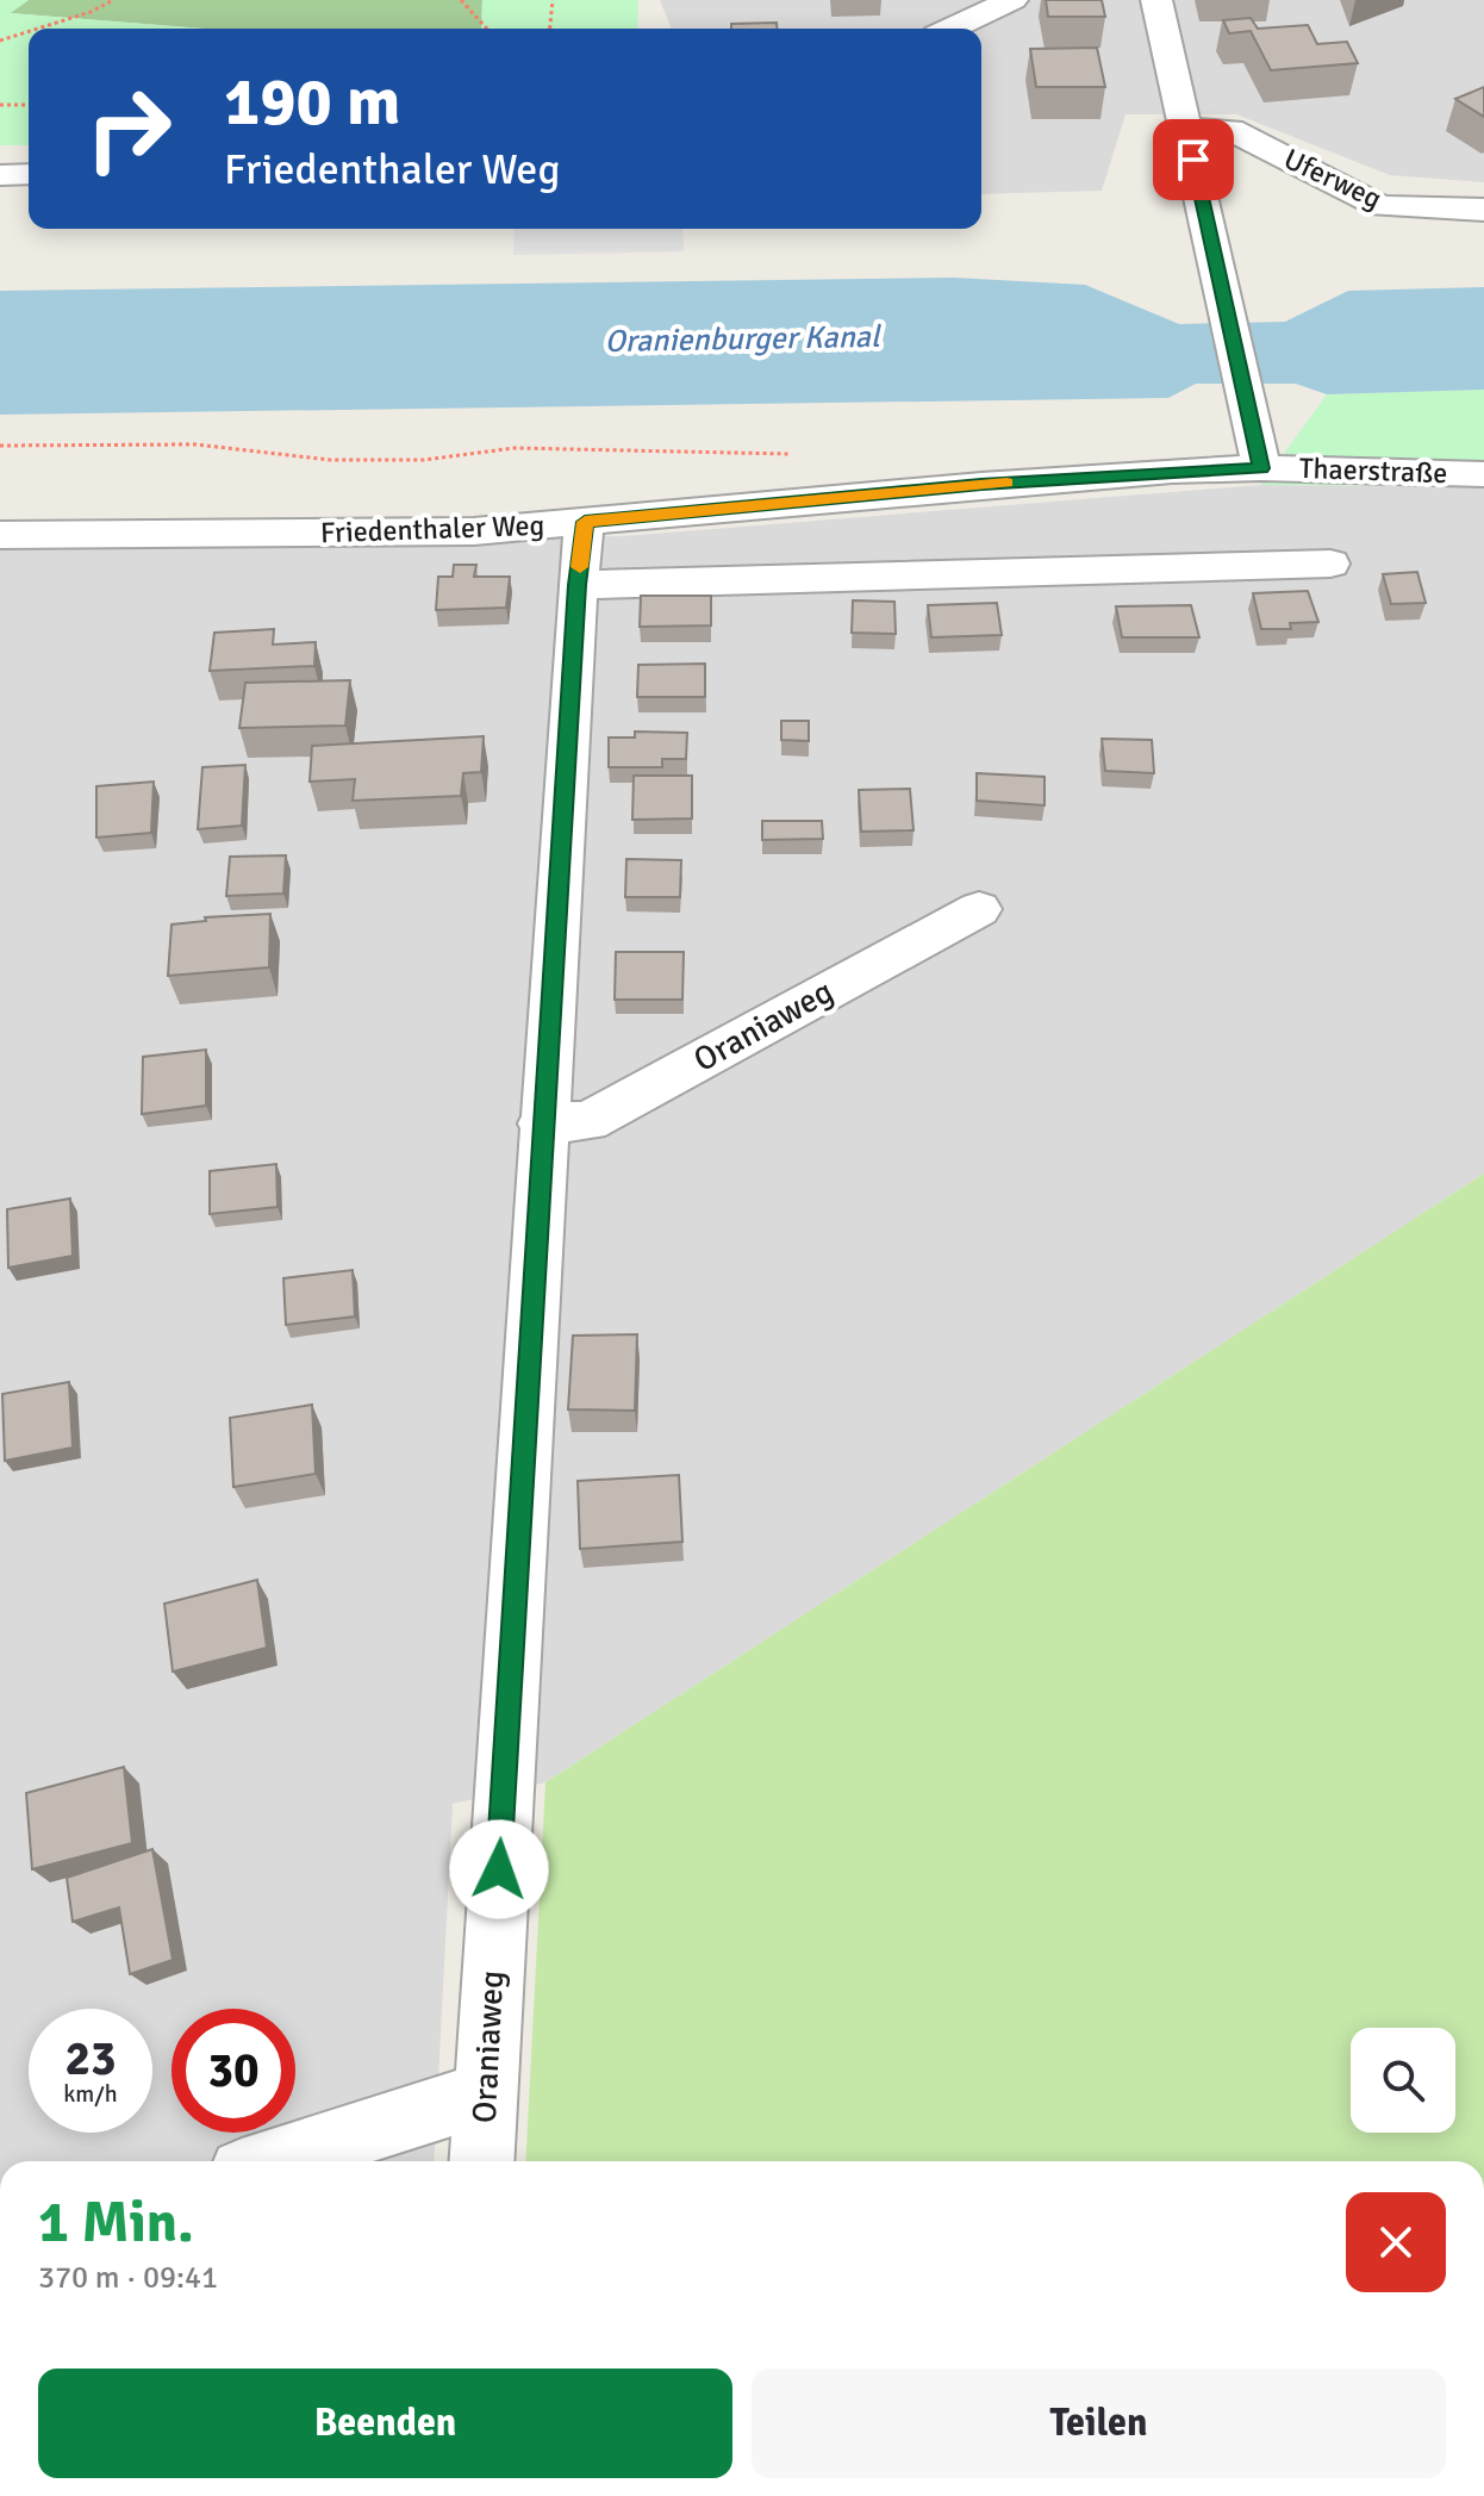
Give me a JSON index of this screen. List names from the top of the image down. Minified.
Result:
{"streets":{"street":["Uferweg","Thaerstraße","Friedenthaler Weg","Oraniaweg"]},"crossings":[["Thaerstraße","Friedenthaler Weg"],["Friedenthaler Weg","Oraniaweg"]],"water":["Oranienburger Kanal"],"page":{"turn":["190 m","Friedenthaler Weg"],"speed":"23 km/h","limit":"30","heading":["1 Min.","370 m · 09:41"],"buttons":["Beenden","Teilen"]}}
